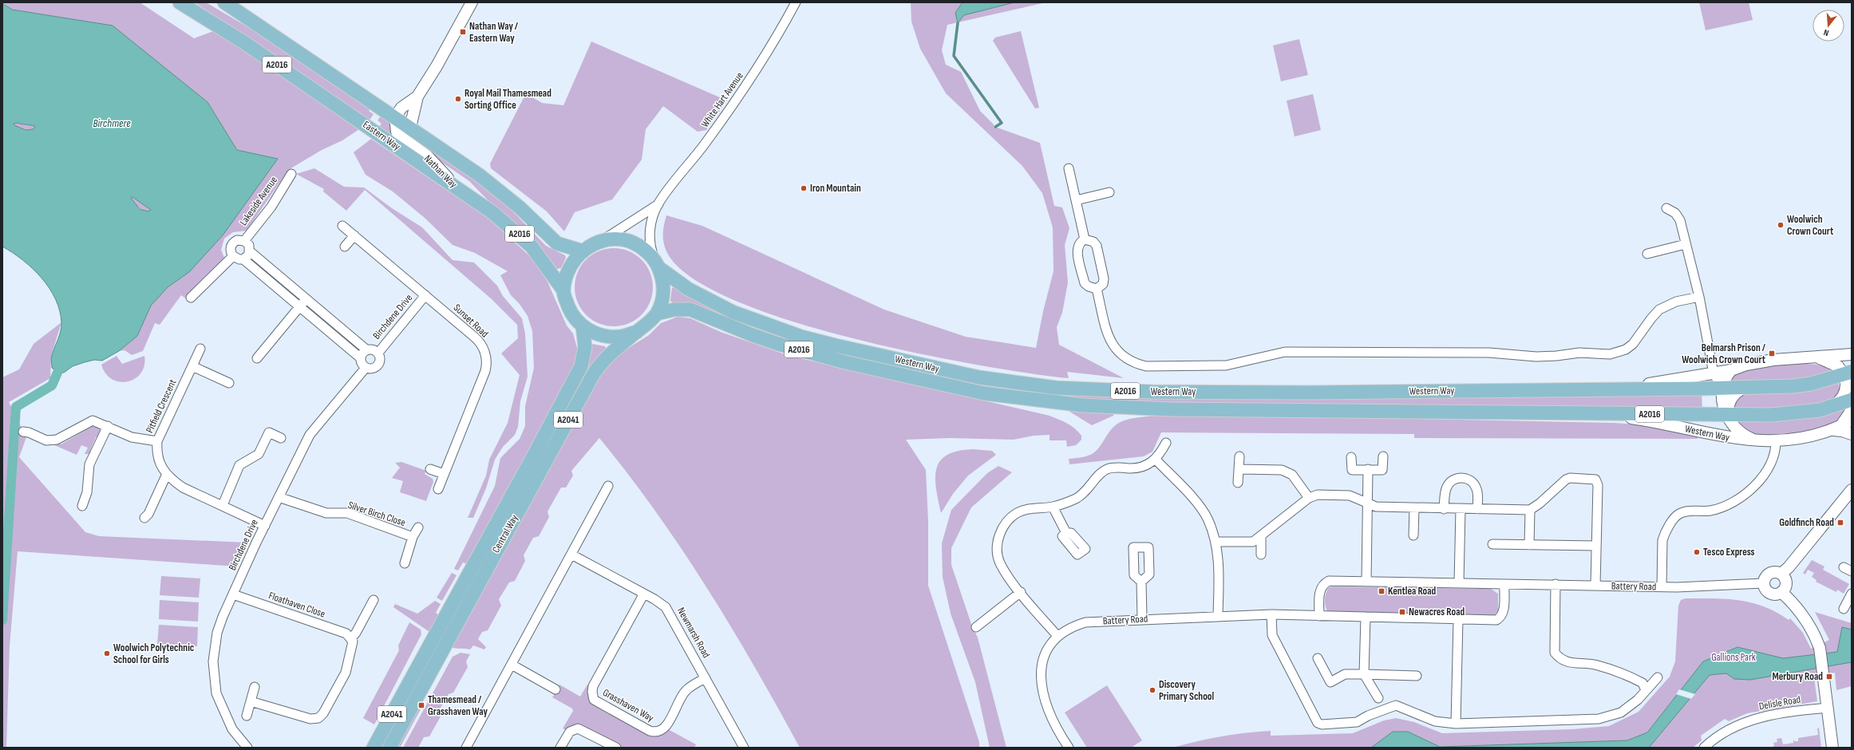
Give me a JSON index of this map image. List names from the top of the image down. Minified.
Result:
{"streets":{"main road":["A2016","Eastern Way","Western Way","A2041","Central Way"],"street":["White Hart Avenue","Nathan Way","Lakeside Avenue","Birchdene Drive","Sunset Road","Pitfield Crescent","Silver Birch Close","Battery Road","Floathaven Close","Newmarsh Road","Delisle Road","Grasshaven Way"]},"crossings":[["A2016","White Hart Avenue"],["A2016","Eastern Way"],["A2016","Nathan Way"],["A2016","Western Way"],["A2016","Central Way"],["White Hart Avenue","Eastern Way"],["White Hart Avenue","Western Way"],["White Hart Avenue","Central Way"],["Eastern Way","Nathan Way"],["Eastern Way","Western Way"],["Eastern Way","Central Way"],["Lakeside Avenue","Birchdene Drive"],["Birchdene Drive","Sunset Road"],["Birchdene Drive","Pitfield Crescent"],["Birchdene Drive","Silver Birch Close"],["Birchdene Drive","Floathaven Close"],["Western Way","Central Way"],["Newmarsh Road","Grasshaven Way"]],"water":["Birchmere"],"parks":["Gallions Park"],"places":{"transit":["Nathan Way / Eastern Way","Belmarsh Prison / Woolwich Crown Court","Goldfinch Road","Kentlea Road","Newacres Road","Merbury Road","Thamesmead / Grasshaven Way"],"other":["Royal Mail Thamesmead Sorting Office","Iron Mountain","Woolwich Crown Court","Tesco Express","Woolwich Polytechnic School for Girls","Discovery Primary School"]},"north":"bottom"}
